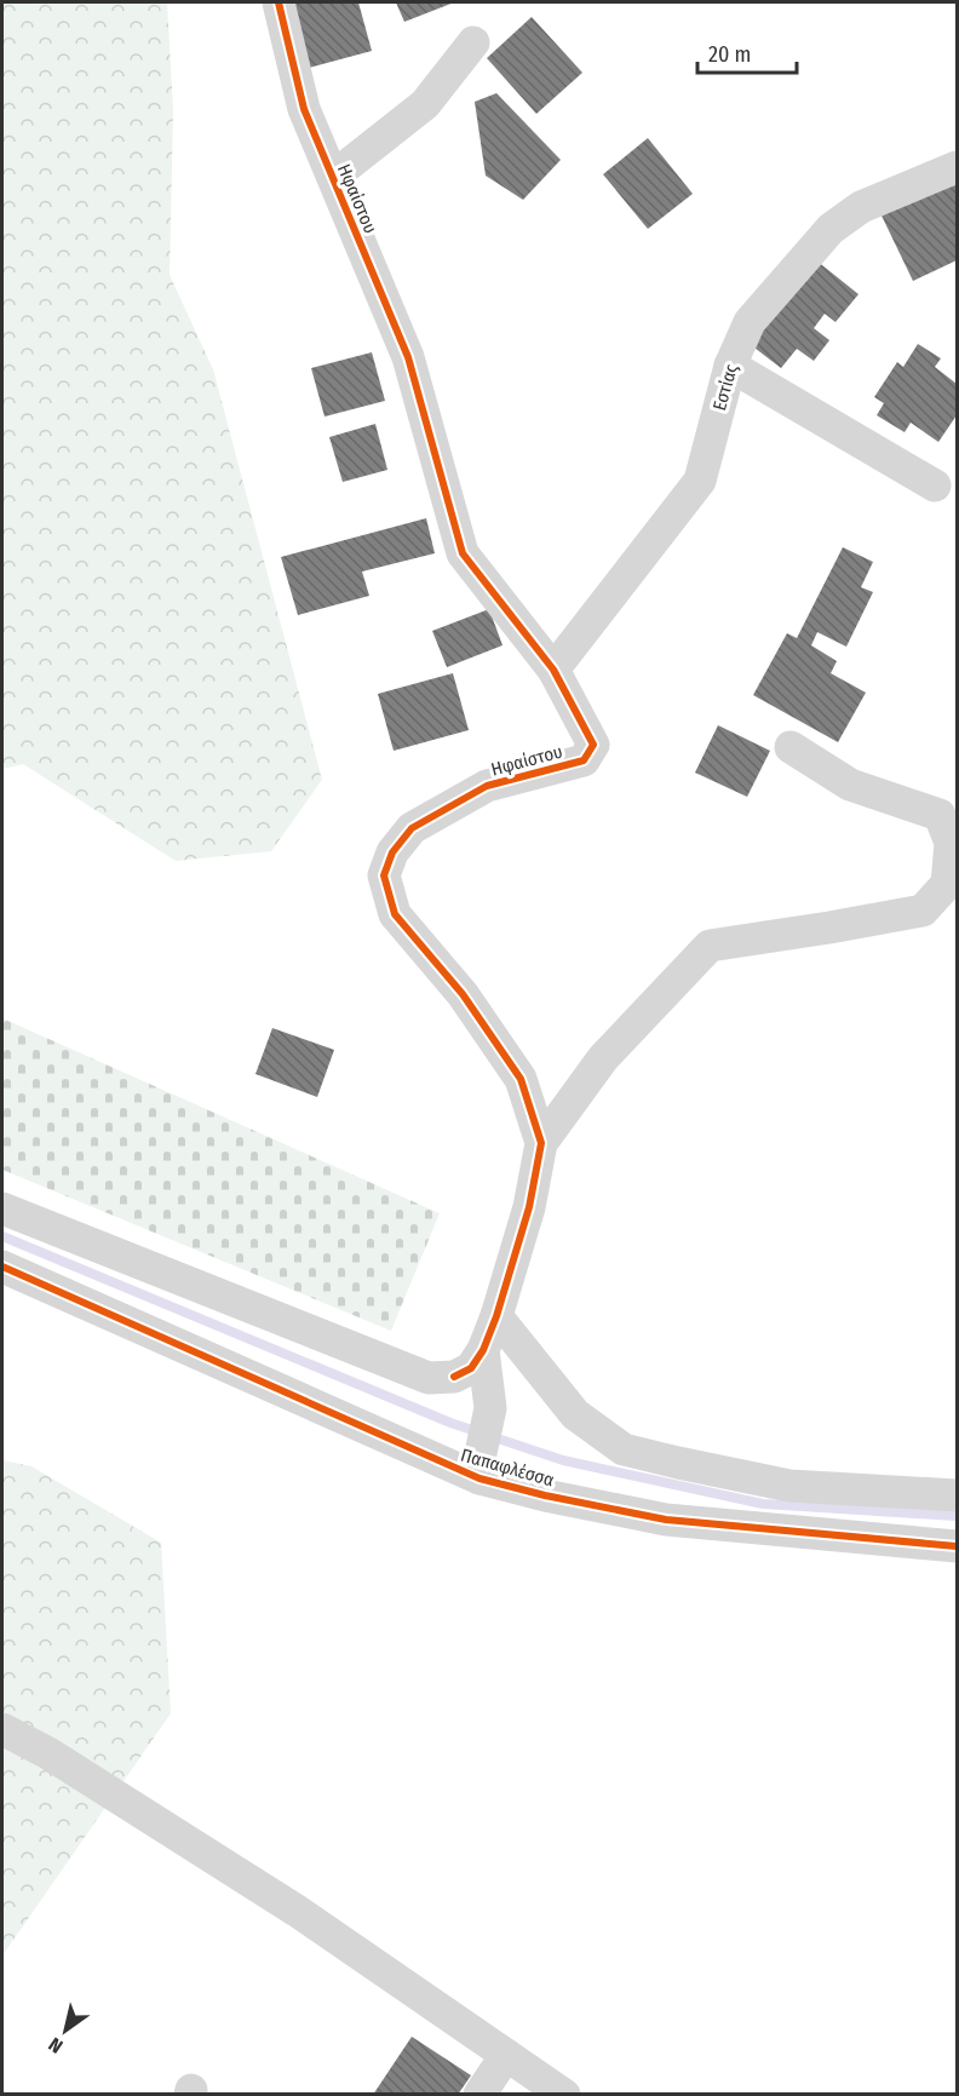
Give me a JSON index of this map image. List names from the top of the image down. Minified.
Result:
{"streets":{"street":["Ηφαίστου","Εστίας","Παπαφλέσσα"]},"crossings":[["Ηφαίστου","Εστίας"],["Ηφαίστου","Παπαφλέσσα"]],"scale_bar":"20 m","north":"bottom left"}
